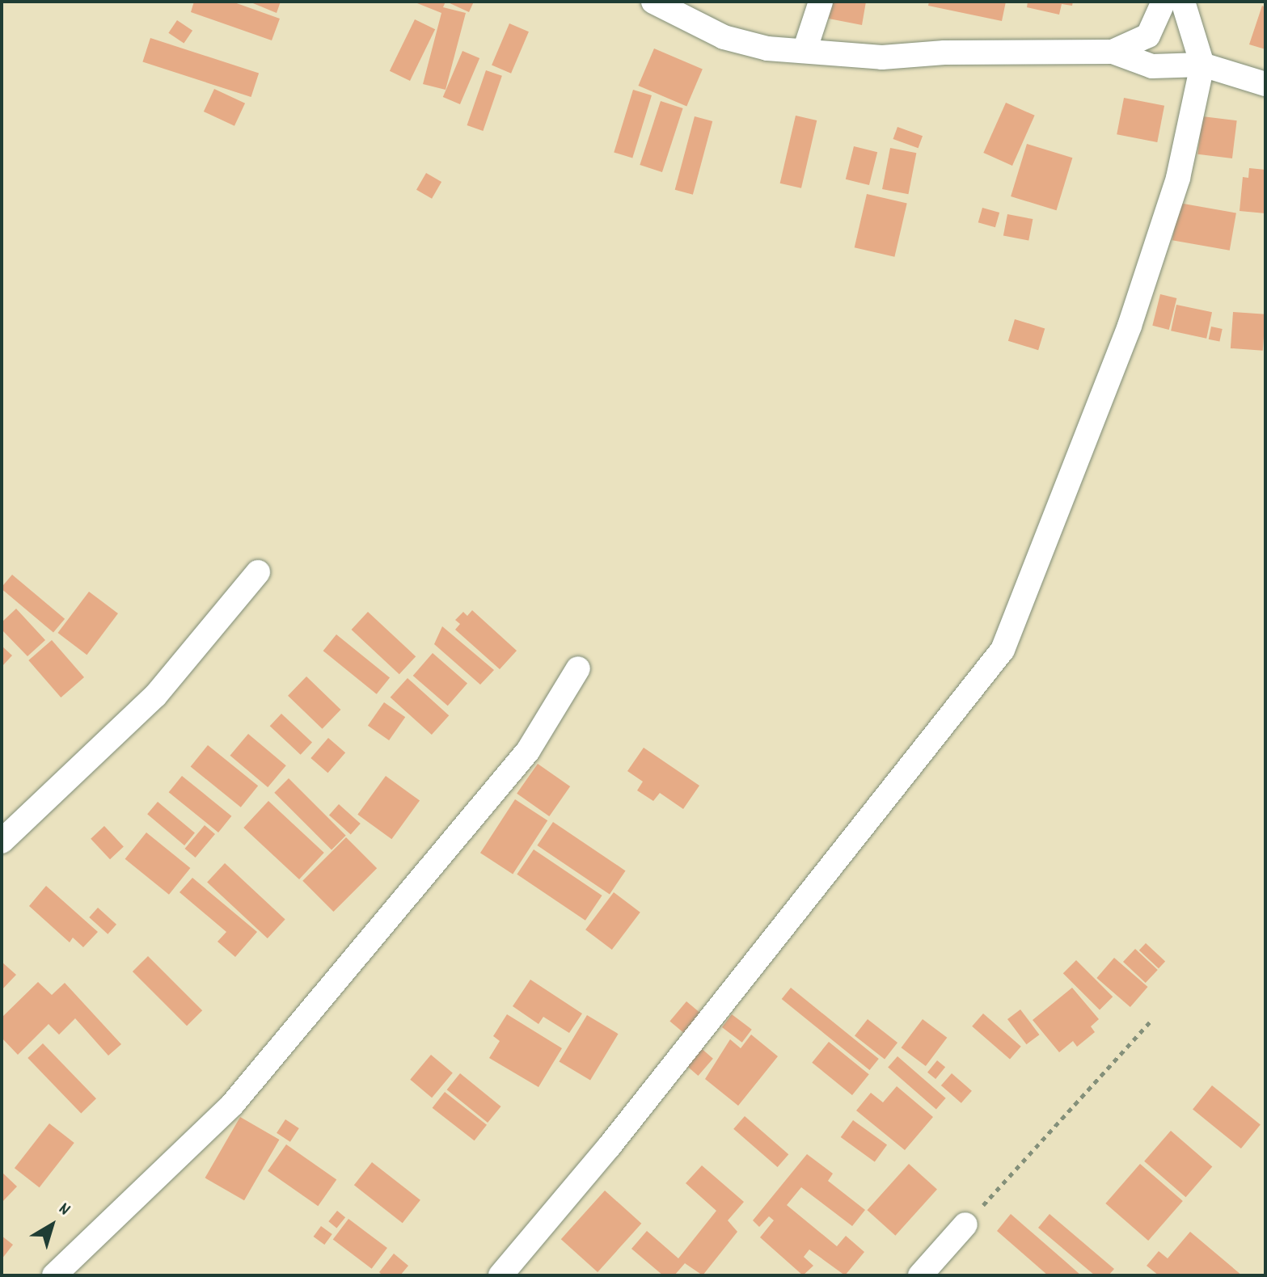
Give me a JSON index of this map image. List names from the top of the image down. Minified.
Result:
{"north":"top right"}
